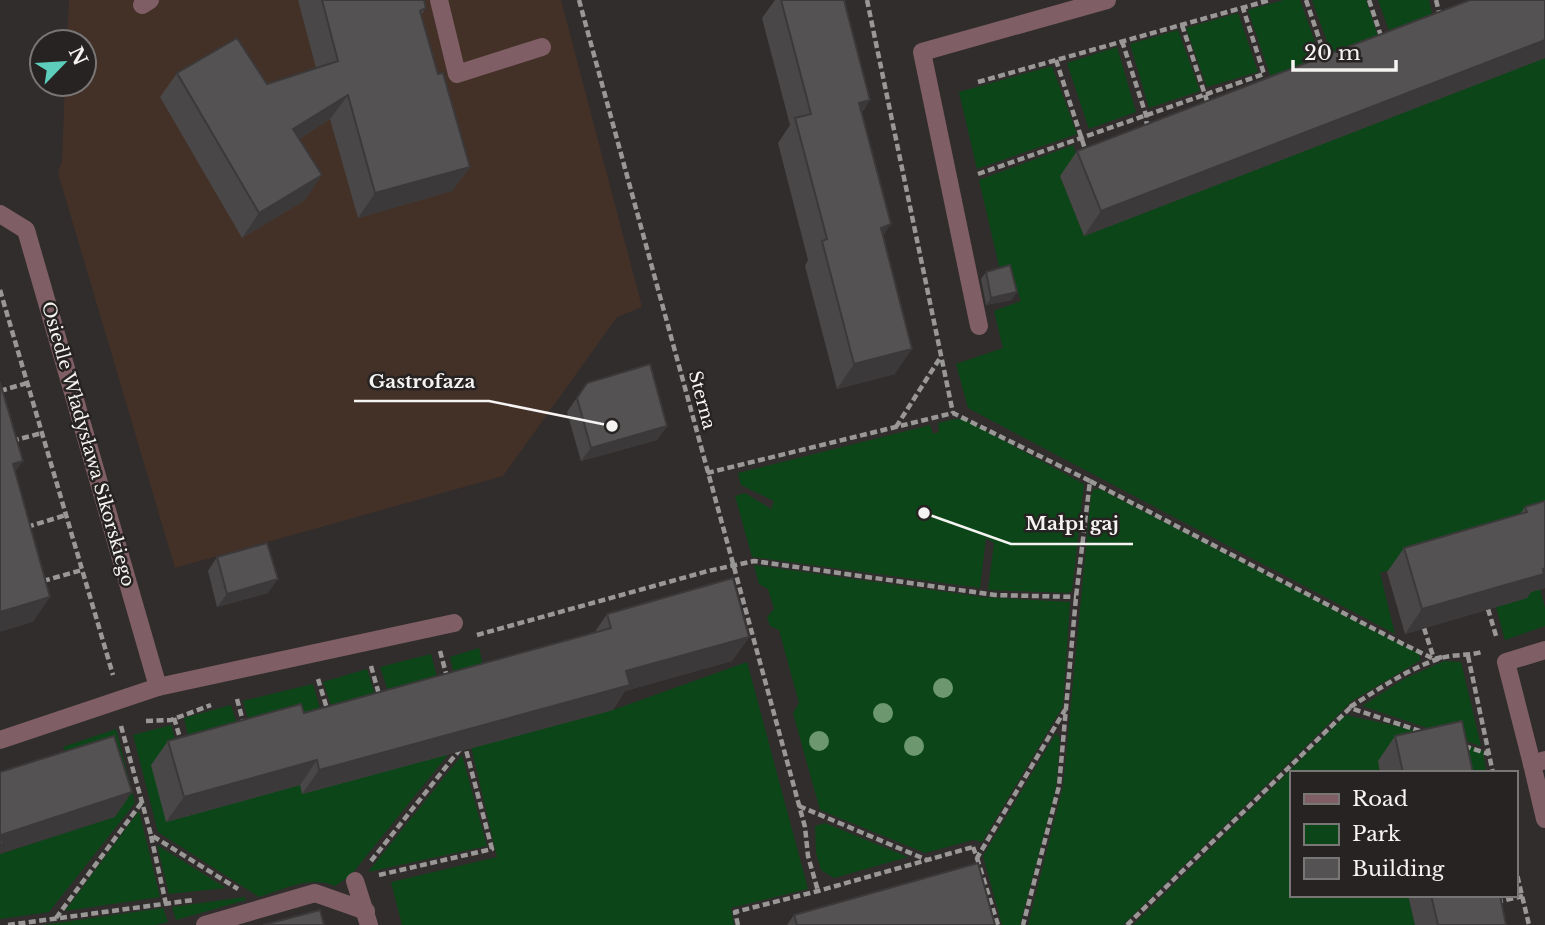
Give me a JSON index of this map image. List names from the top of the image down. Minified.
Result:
{"streets":{"street":["Osiedle Władysława Sikorskiego"],"path":["Sterna"]},"places":["Gastrofaza","Małpi gaj"],"legend":["Road","Park","Building"],"scale_bar":"20 m","north":"top right"}
